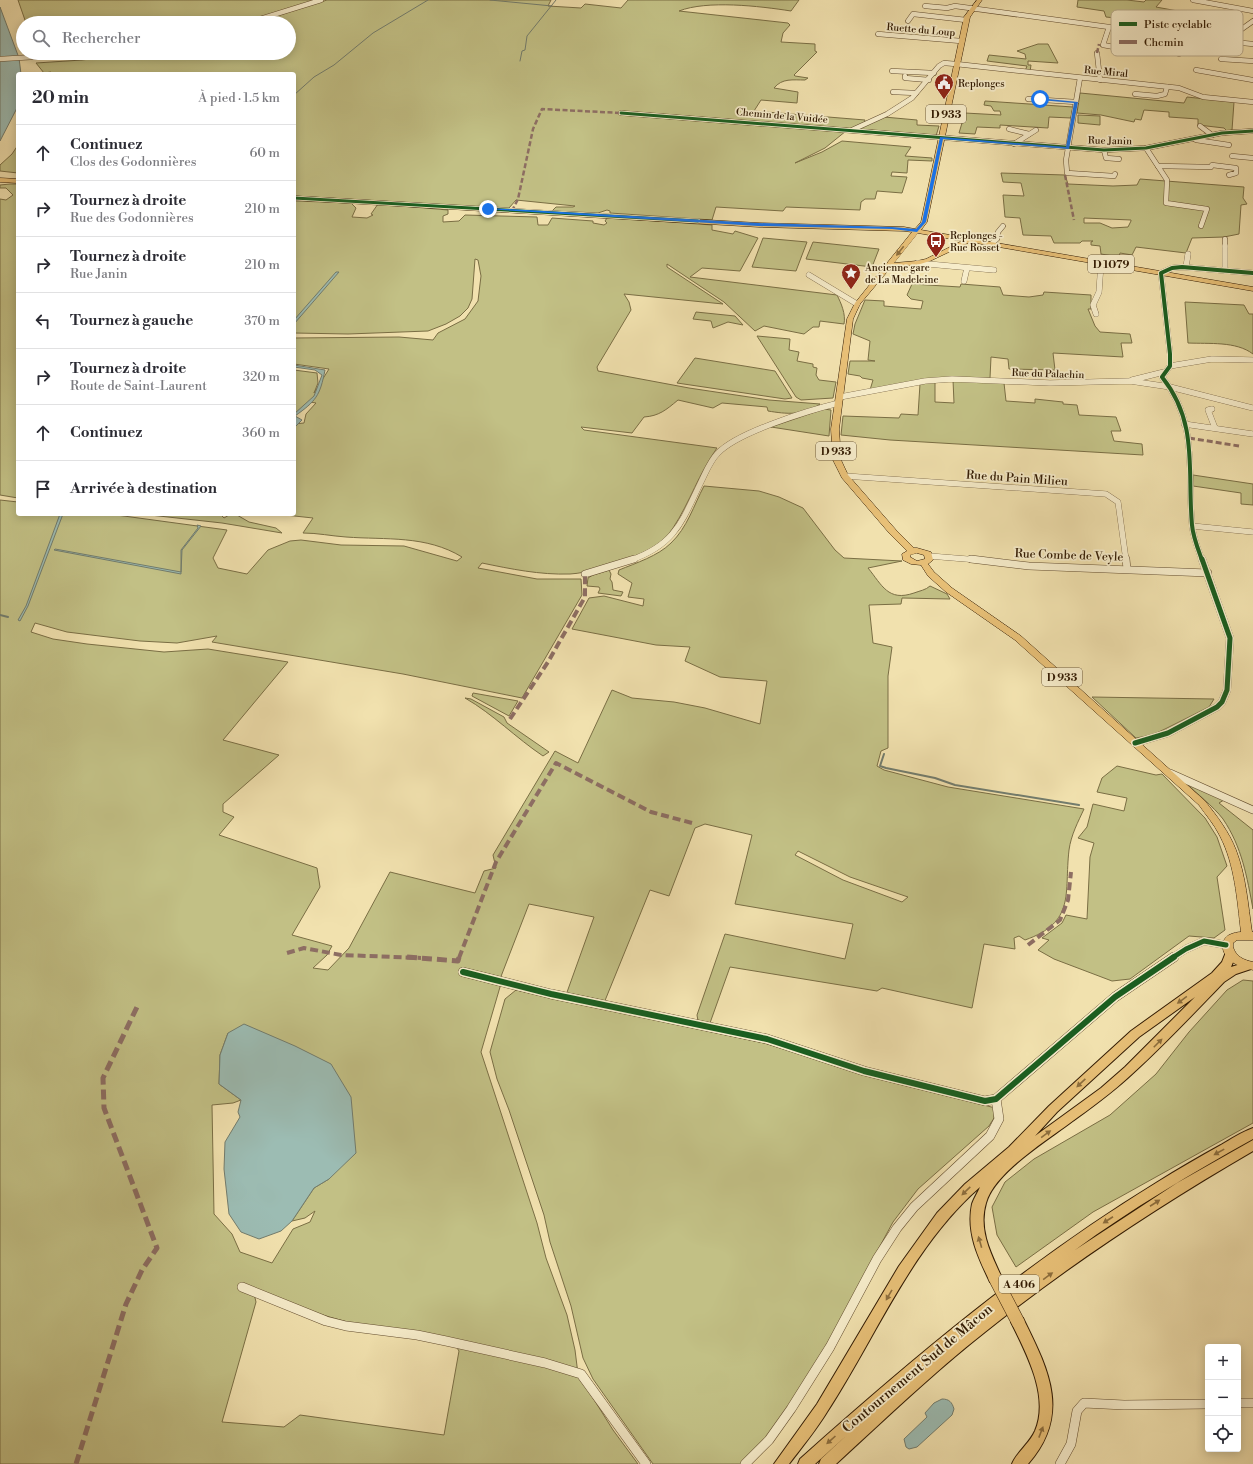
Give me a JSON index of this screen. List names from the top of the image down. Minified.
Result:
{"streets":{"highway":["A 406","Contournement Sud de Mâcon"],"main road":["D 933","D 1079"],"street":["Ruette du Loup","Rue Miral","Chemin de la Vuidée","Rue Janin","Rue du Palachin","Rue du Pain Milieu","Rue Combe de Veyle"]},"crossings":[["Ruette du Loup","D 933"],["Rue Miral","D 933"],["D 933","Chemin de la Vuidée"],["D 933","Rue Janin"],["D 933","D 1079"],["D 933","Rue du Palachin"],["D 933","Rue du Pain Milieu"],["Chemin de la Vuidée","Rue Janin"],["Rue du Pain Milieu","Rue Combe de Veyle"]],"places":{"public building":["Replonges"],"bus stop":["Replonges - Rue Rosset"],"place":["Ancienne gare de La Madeleine"]},"legend":["Piste cyclable","Chemin"],"page":{"search":"Rechercher","heading":["20 min","À pied · 1.5 km"],"list":[["Continuez","Clos des Godonnières","60 m"],["Tournez à droite","Rue des Godonnières","210 m"],["Tournez à droite","Rue Janin","210 m"],["Tournez à gauche","370 m"],["Tournez à droite","Route de Saint-Laurent","320 m"],["Continuez","360 m"],"Arrivée à destination"],"map_buttons":["+","−"]}}
